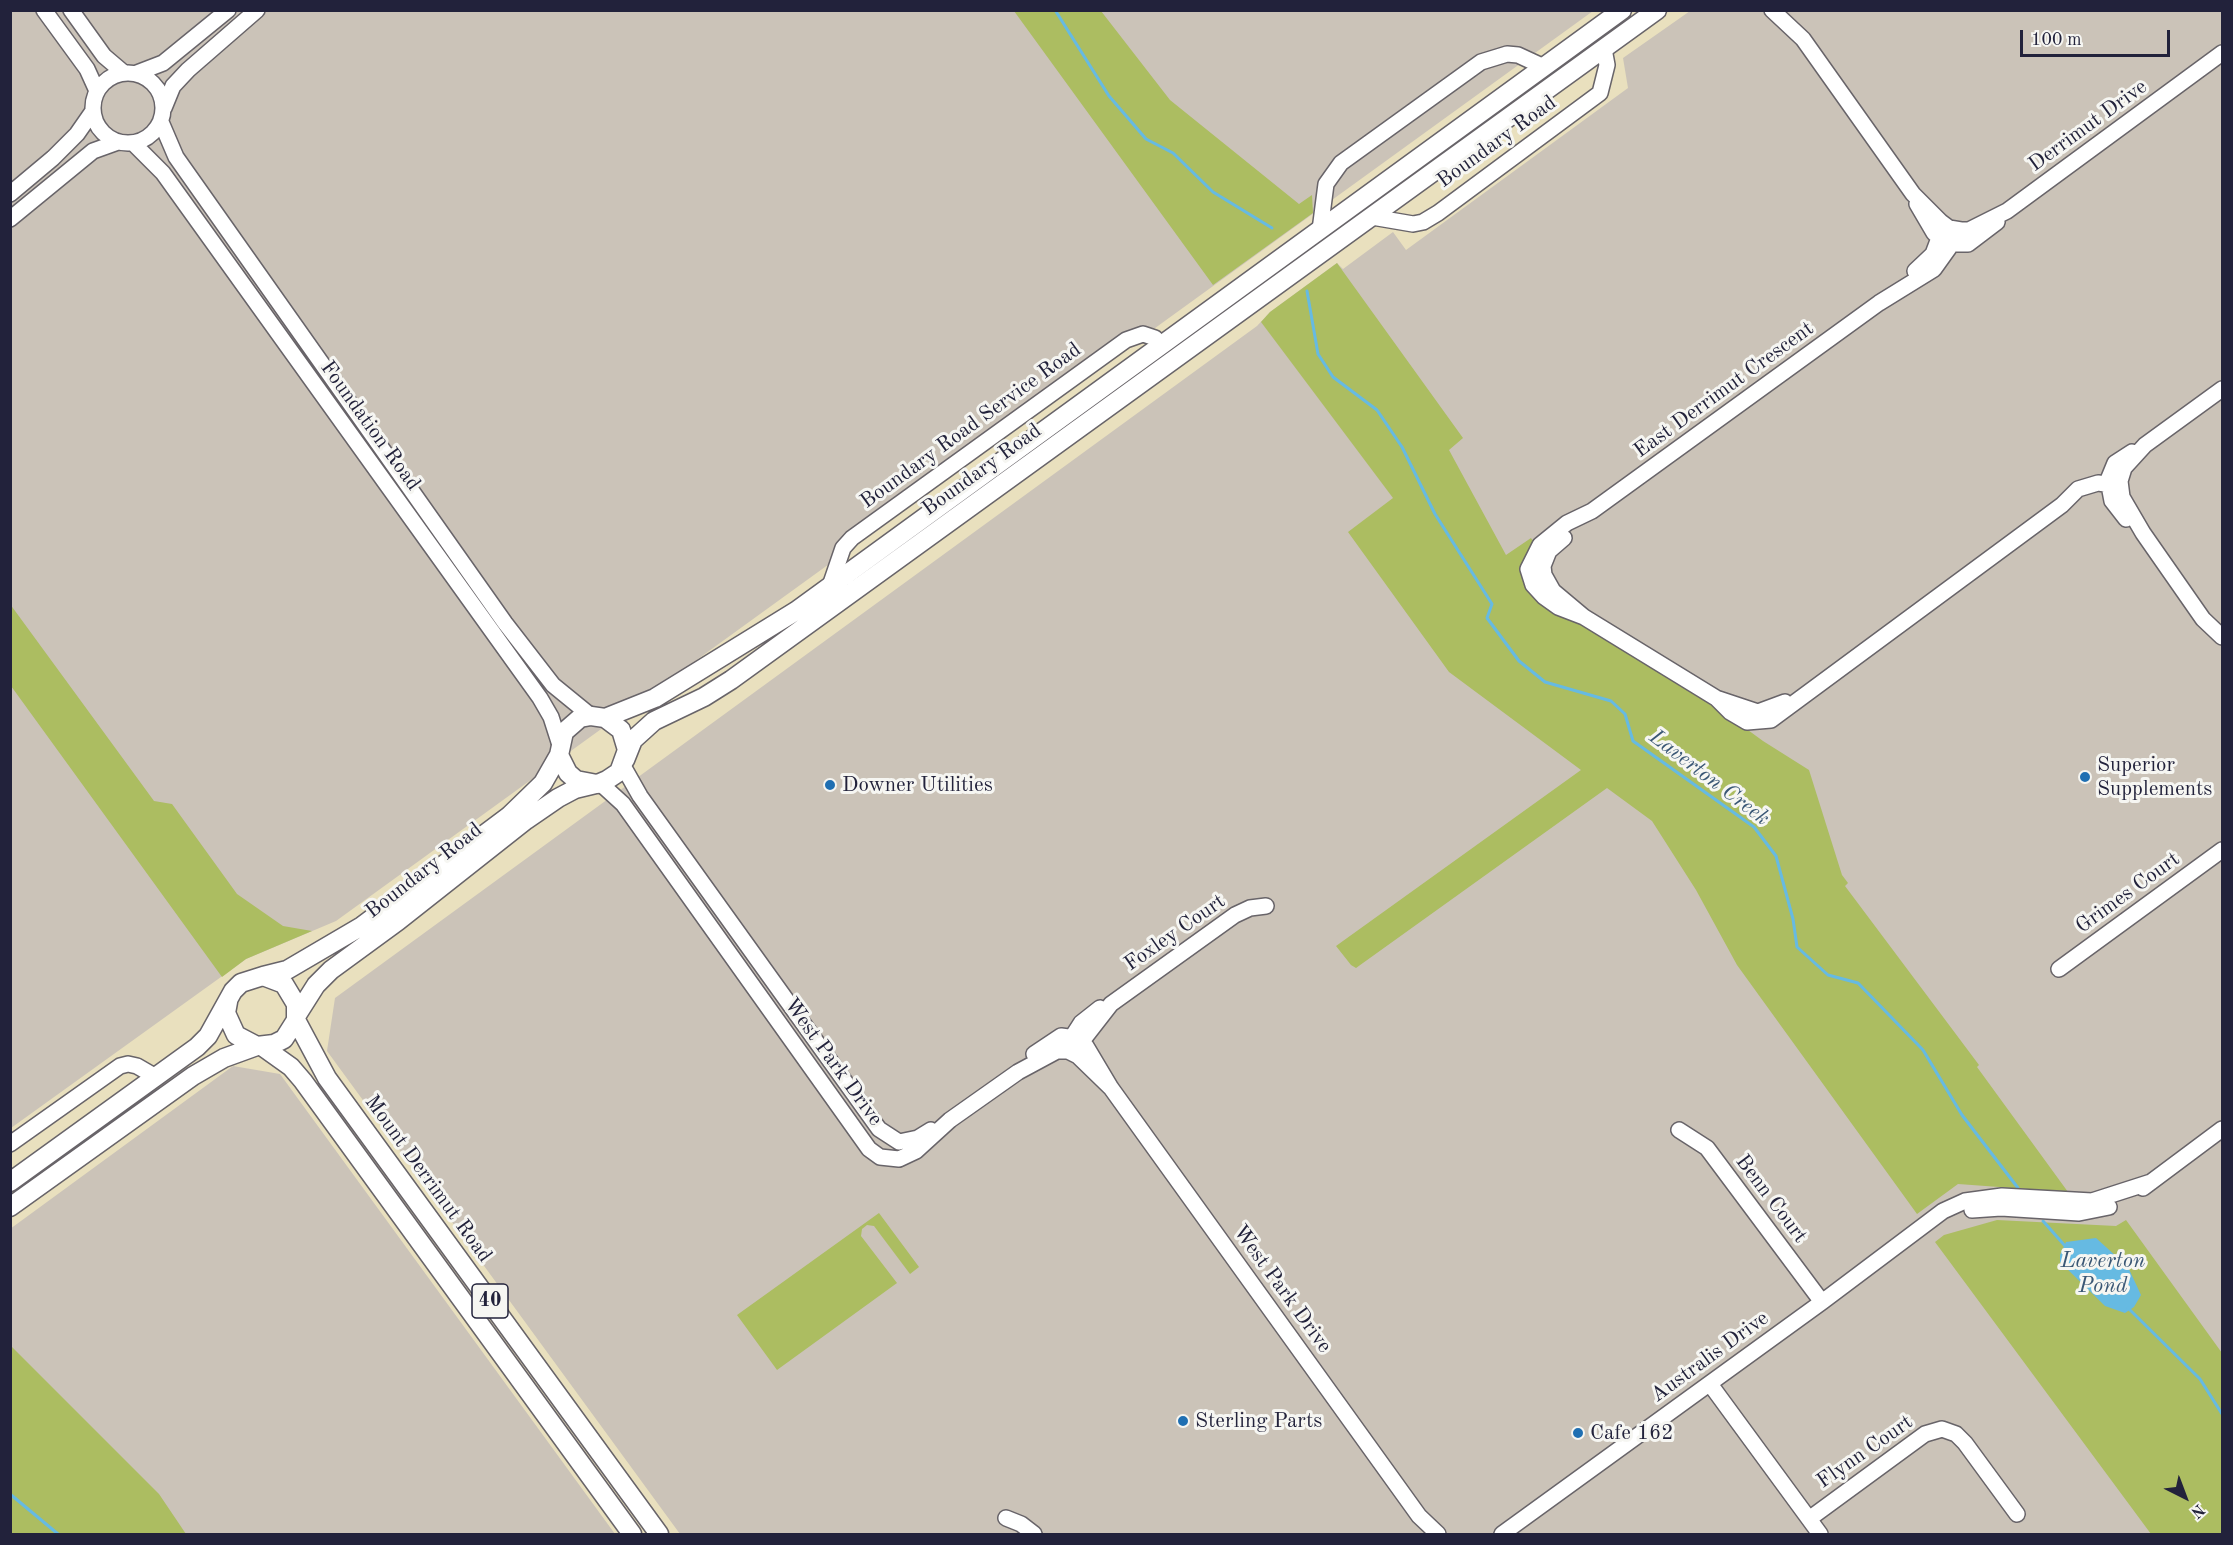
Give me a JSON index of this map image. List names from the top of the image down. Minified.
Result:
{"streets":{"main road":["Boundary Road","Mount Derrimut Road","40"],"street":["Derrimut Drive","East Derrimut Crescent","Foundation Road","Boundary Road Service Road","Grimes Court","Foxley Court","West Park Drive","Benn Court","Australis Drive","Flynn Court"]},"crossings":[["Derrimut Drive","East Derrimut Crescent"],["Boundary Road","Foundation Road"],["Boundary Road","Boundary Road Service Road"],["Boundary Road","West Park Drive"],["Boundary Road","Mount Derrimut Road"],["Boundary Road","40"],["Foundation Road","West Park Drive"],["Foxley Court","West Park Drive"],["Mount Derrimut Road","40"],["Benn Court","Australis Drive"]],"water":["Laverton Creek","Laverton Pond"],"places":["Superior Supplements","Downer Utilities","Sterling Parts","Cafe 162"],"scale_bar":"100 m","north":"bottom right"}
